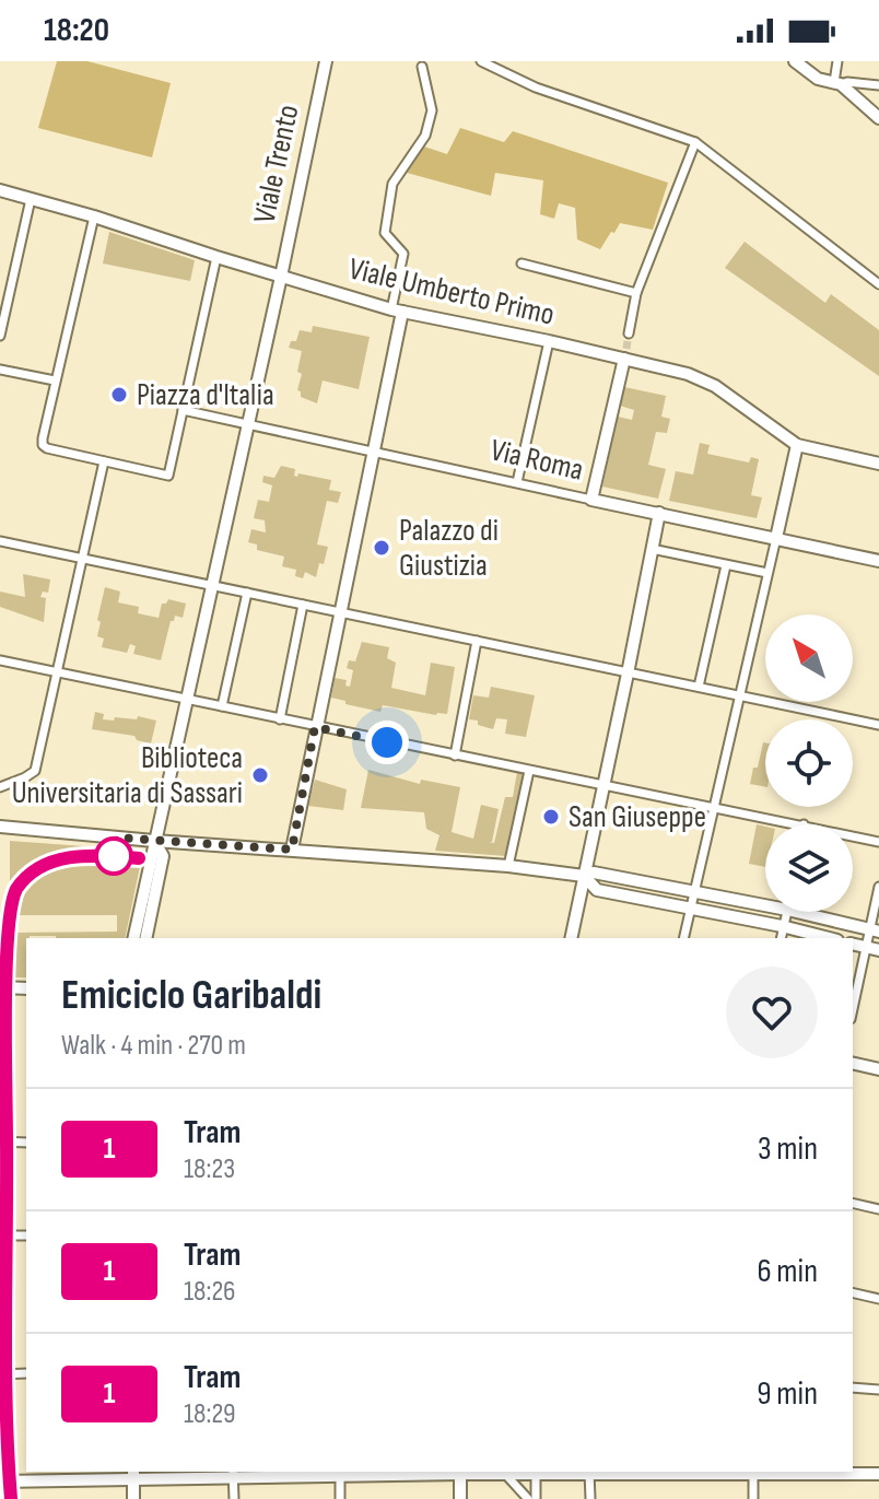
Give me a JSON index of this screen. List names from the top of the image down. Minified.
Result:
{"streets":{"main road":["Viale Trento","Viale Umberto Primo","Via Roma"]},"crossings":[["Viale Trento","Viale Umberto Primo"],["Viale Trento","Via Roma"]],"places":["Piazza d'Italia","Palazzo di Giustizia","Biblioteca Universitaria di Sassari","San Giuseppe"],"lines":["tram line 1"],"north":"top left","page":{"status":"18:20","heading":["Emiciclo Garibaldi","Walk · 4 min · 270 m"],"list":[{"mark":"1","name":"Tram","note":"18:23","value":"3 min"},{"mark":"1","name":"Tram","note":"18:26","value":"6 min"},{"mark":"1","name":"Tram","note":"18:29","value":"9 min"}]}}
